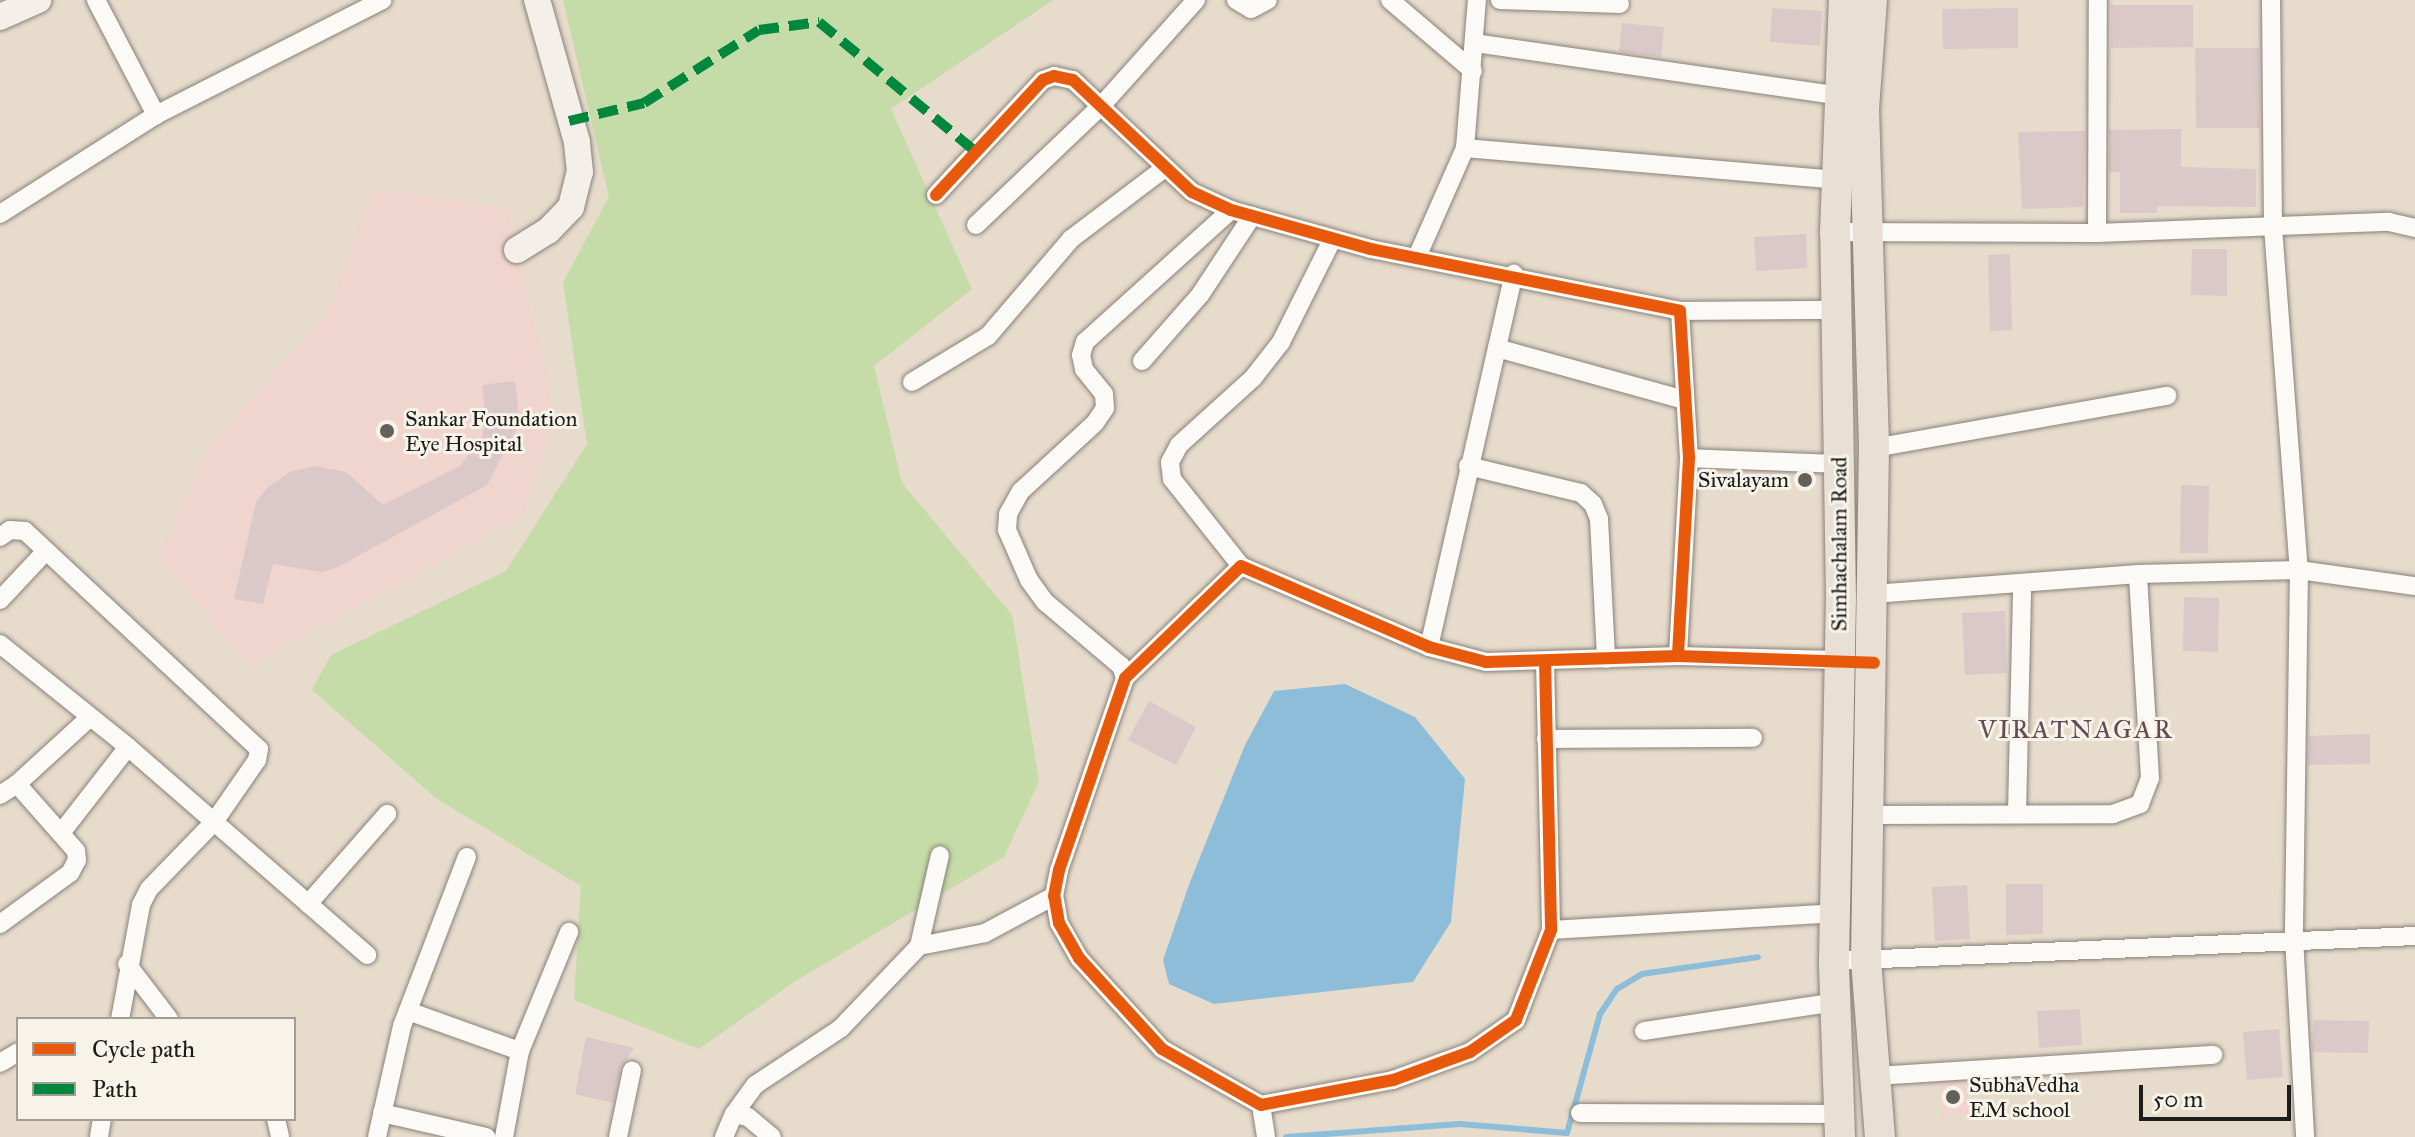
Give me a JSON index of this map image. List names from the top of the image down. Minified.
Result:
{"streets":{"main road":["Simhachalam Road"]},"districts":["VIRATNAGAR"],"places":["Sankar Foundation Eye Hospital","Sivalayam","SubhaVedha EM school"],"legend":["Cycle path","Path"],"scale_bar":"50 m"}
